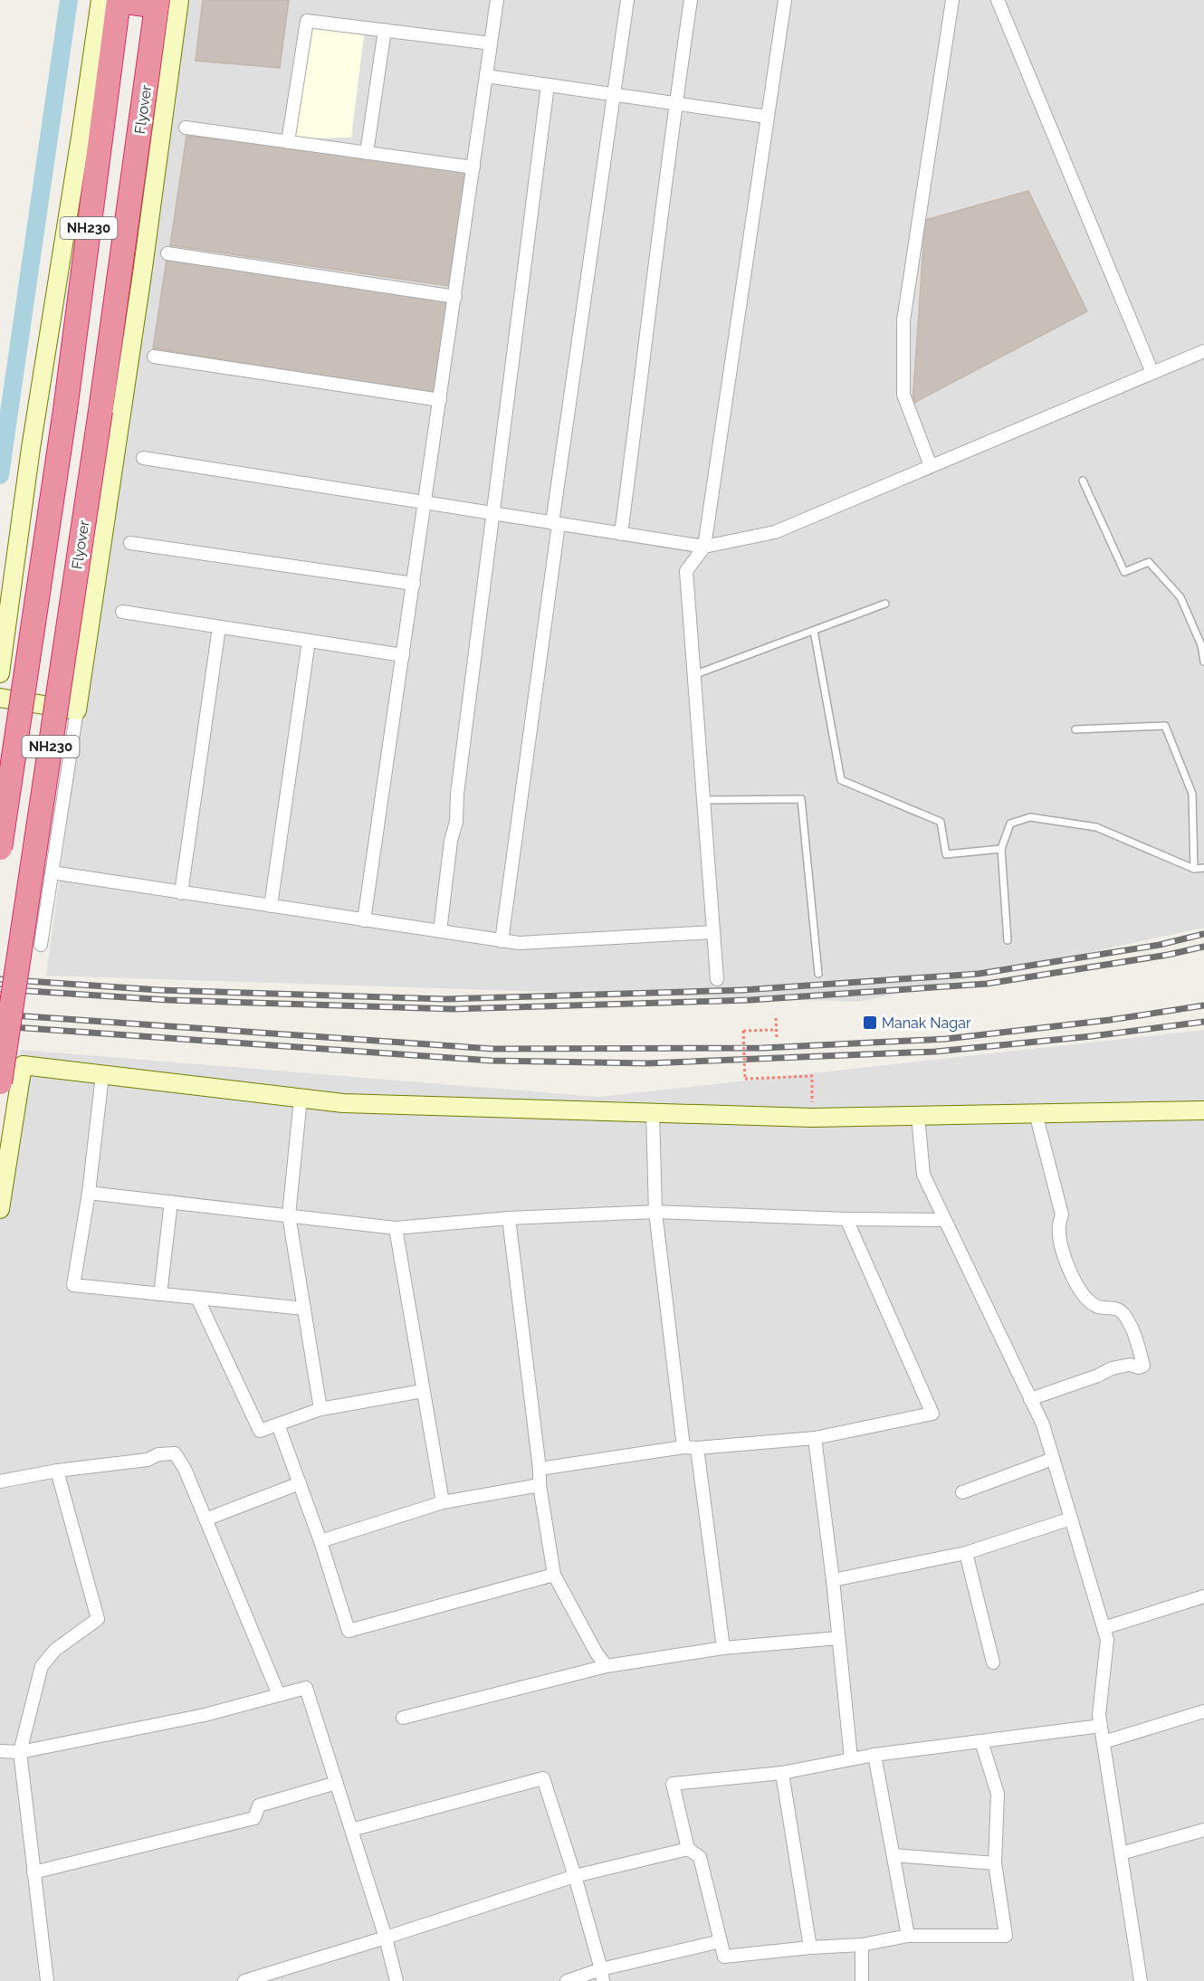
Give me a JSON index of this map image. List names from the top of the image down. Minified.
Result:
{"streets":{"highway":["Flyover","NH230"]},"places":{"transit":["Manak Nagar"]}}
